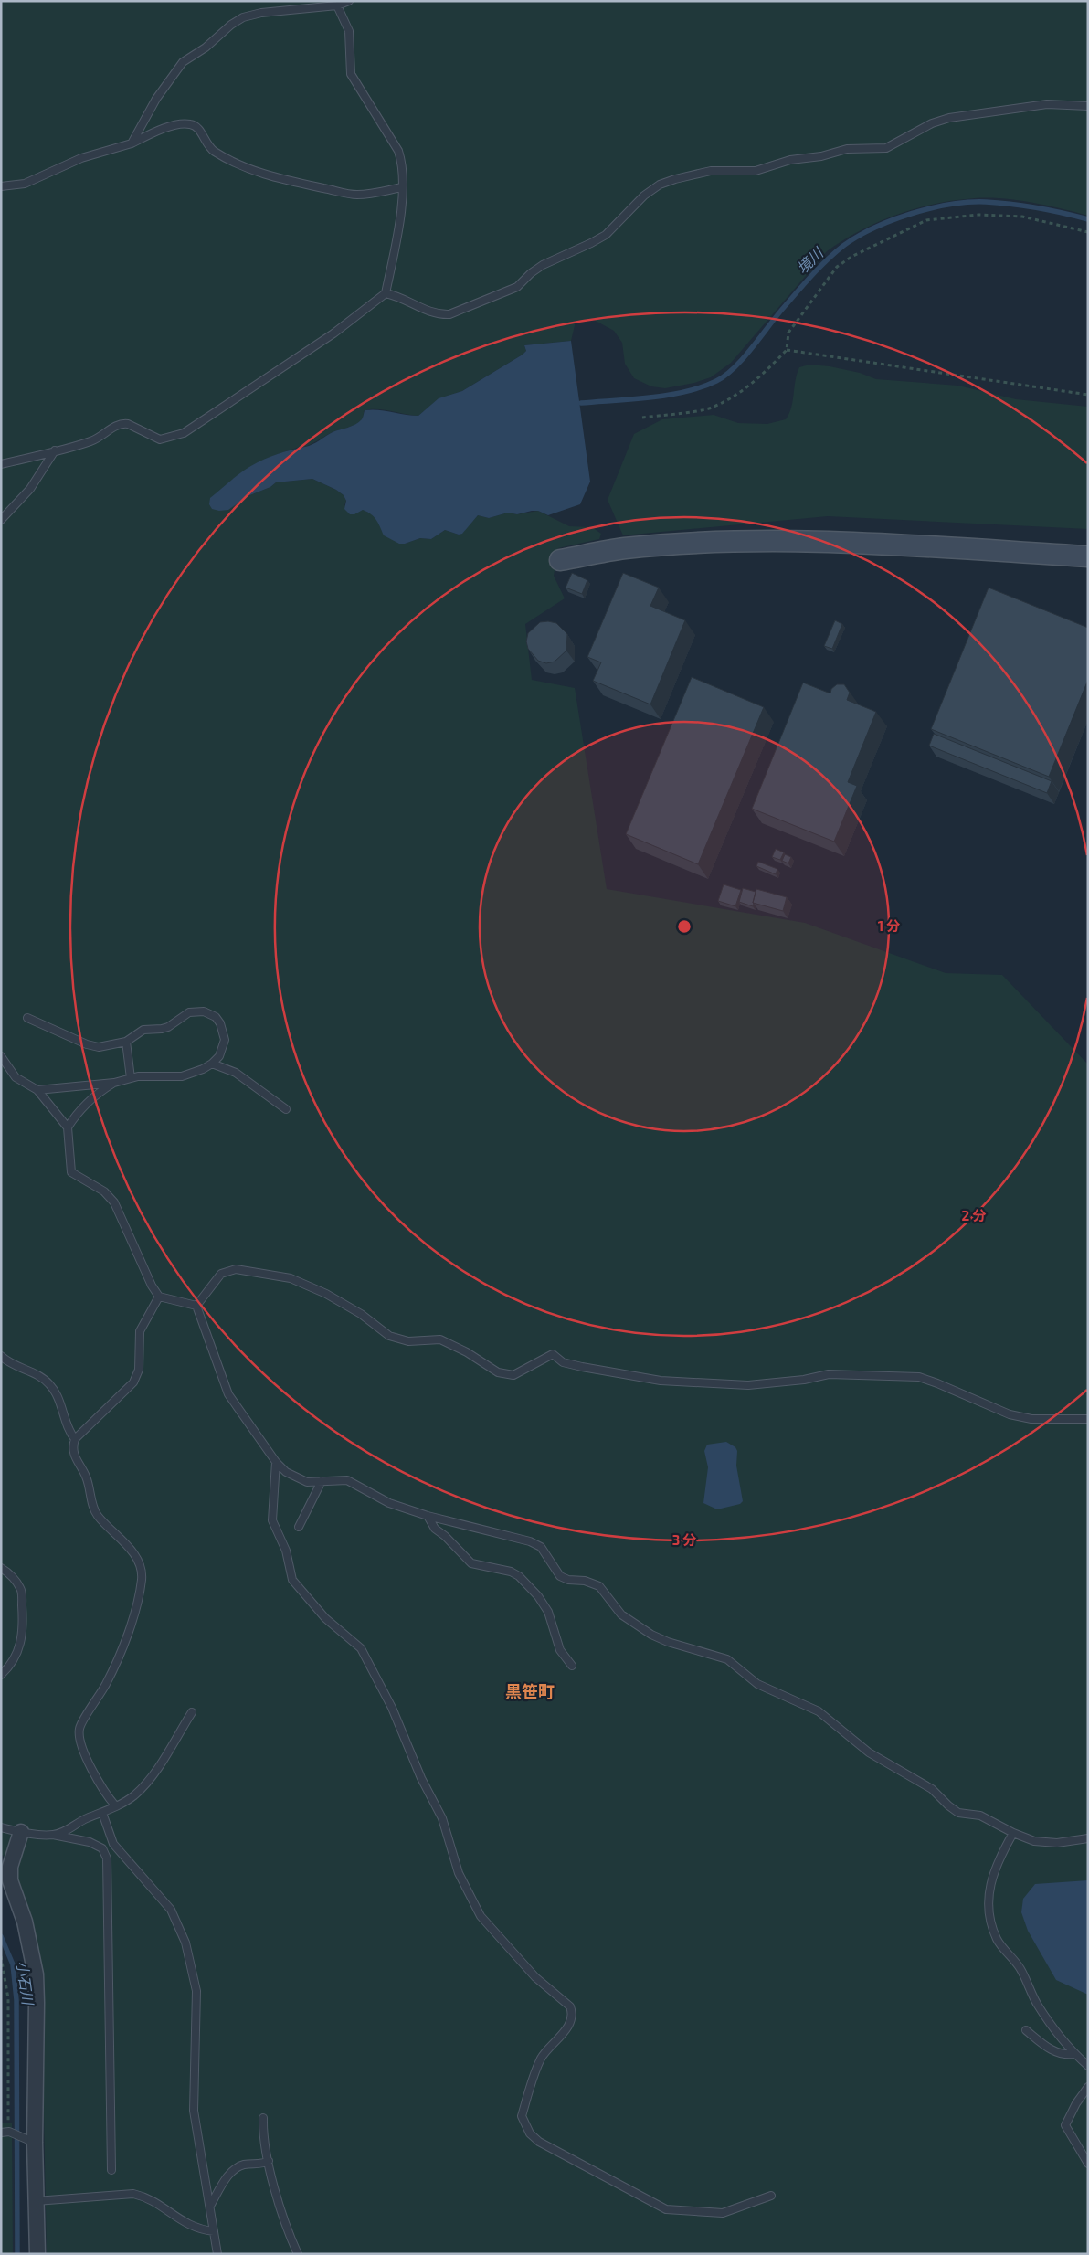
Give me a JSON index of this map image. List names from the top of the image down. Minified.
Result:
{"districts":["黒笹町"],"water":["境川","小石川"],"rings":["1 分","2 分","3 分"]}
